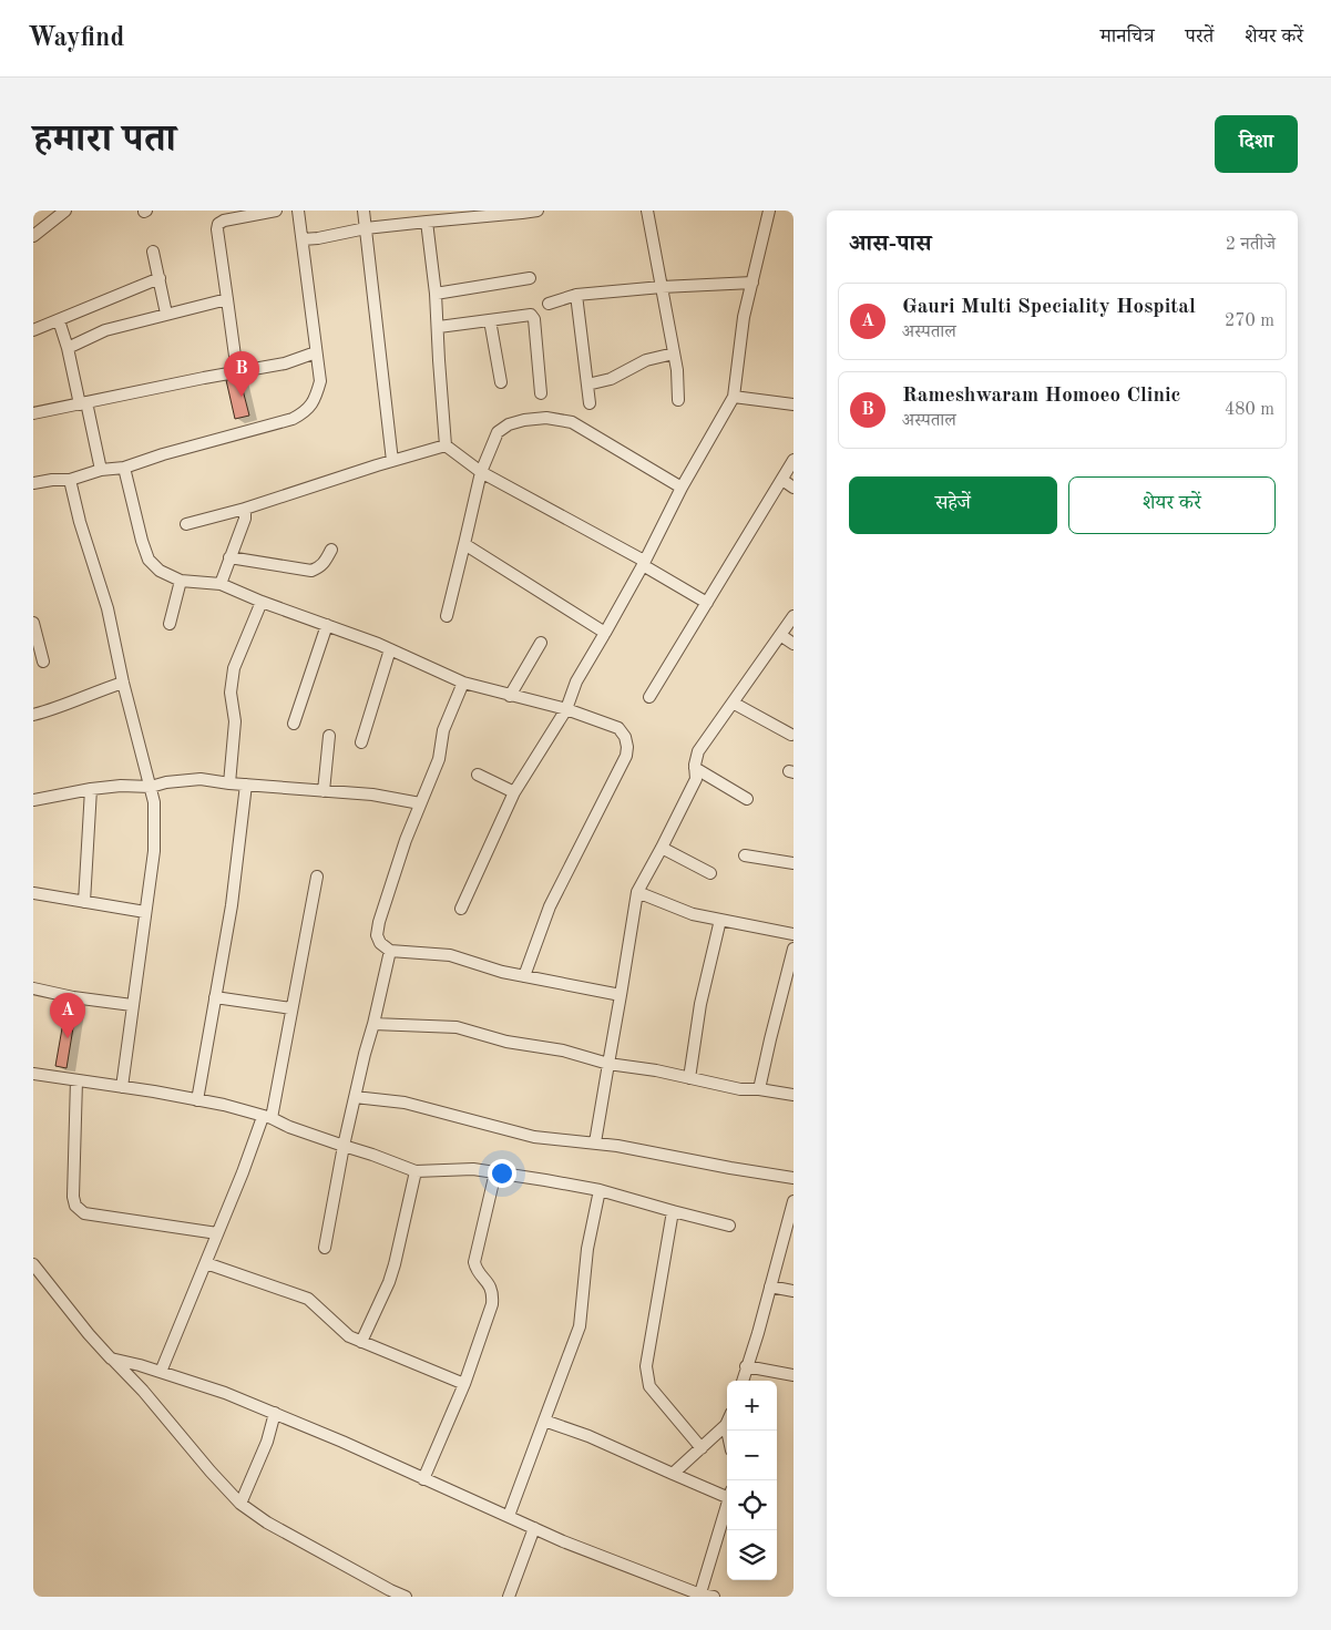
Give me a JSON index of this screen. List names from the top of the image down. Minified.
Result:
{"page":{"header":"Wayfind","nav":["मानचित्र","परतें","शेयर करें"],"title":"हमारा पता","buttons":["दिशा",["सहेजें","शेयर करें"]],"heading":["आस-पास","2 नतीजे"],"list":[{"mark":"A","name":"Gauri Multi Speciality Hospital","note":"अस्पताल","value":"270 m"},{"mark":"B","name":"Rameshwaram Homoeo Clinic","note":"अस्पताल","value":"480 m"}],"pins":["B","A"],"map_buttons":["+","−"]}}
